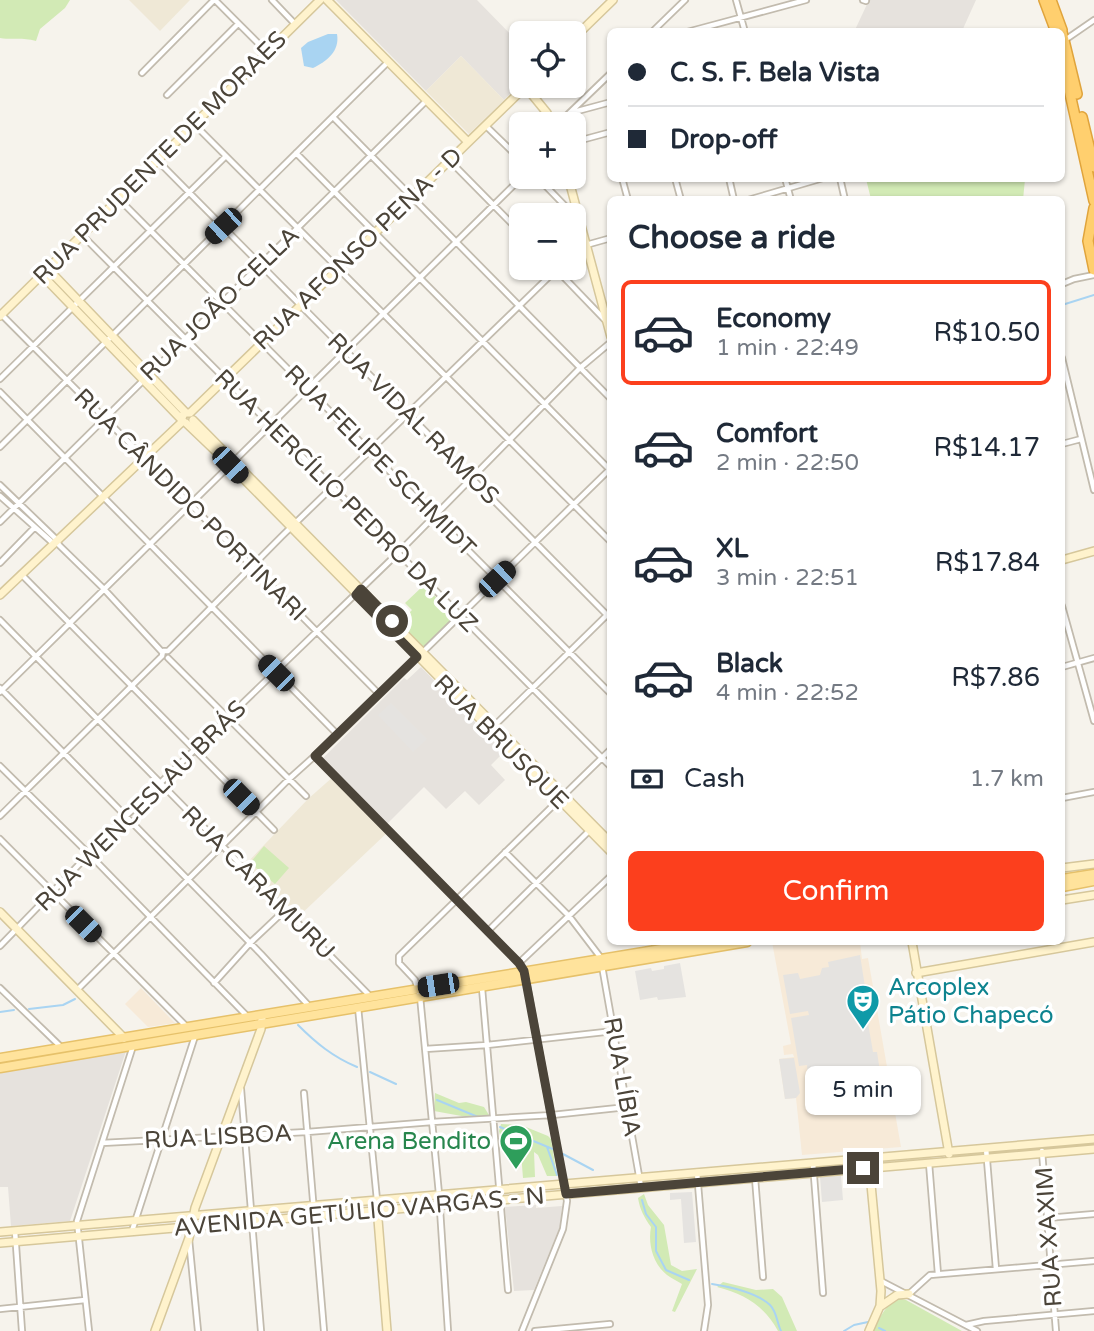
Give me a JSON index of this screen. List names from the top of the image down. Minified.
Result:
{"streets":{"street":["RUA PRUDENTE DE MORAES","RUA AFONSO PENA - D","RUA JOÃO CELLA","RUA VIDAL RAMOS","RUA FELIPE SCHMIDT","RUA HERCÍLIO PEDRO DA LUZ","RUA CÂNDIDO PORTINARI","RUA BRUSQUE","RUA WENCESLAU BRÁS","RUA CARAMURU","RUA LÍBIA","RUA LISBOA","AVENIDA GETÚLIO VARGAS - N","RUA XAXIM"]},"crossings":[["RUA PRUDENTE DE MORAES","RUA VIDAL RAMOS"],["RUA PRUDENTE DE MORAES","RUA FELIPE SCHMIDT"],["RUA PRUDENTE DE MORAES","RUA HERCÍLIO PEDRO DA LUZ"],["RUA PRUDENTE DE MORAES","RUA CÂNDIDO PORTINARI"],["RUA PRUDENTE DE MORAES","RUA BRUSQUE"],["RUA AFONSO PENA - D","RUA VIDAL RAMOS"],["RUA AFONSO PENA - D","RUA FELIPE SCHMIDT"],["RUA AFONSO PENA - D","RUA HERCÍLIO PEDRO DA LUZ"],["RUA AFONSO PENA - D","RUA CÂNDIDO PORTINARI"],["RUA AFONSO PENA - D","RUA BRUSQUE"],["RUA JOÃO CELLA","RUA VIDAL RAMOS"],["RUA JOÃO CELLA","RUA FELIPE SCHMIDT"],["RUA JOÃO CELLA","RUA HERCÍLIO PEDRO DA LUZ"],["RUA JOÃO CELLA","RUA CÂNDIDO PORTINARI"],["RUA JOÃO CELLA","RUA BRUSQUE"],["RUA VIDAL RAMOS","RUA WENCESLAU BRÁS"],["RUA FELIPE SCHMIDT","RUA WENCESLAU BRÁS"],["RUA HERCÍLIO PEDRO DA LUZ","RUA WENCESLAU BRÁS"],["RUA CÂNDIDO PORTINARI","RUA WENCESLAU BRÁS"],["RUA BRUSQUE","RUA WENCESLAU BRÁS"],["RUA WENCESLAU BRÁS","RUA CARAMURU"],["RUA LÍBIA","RUA LISBOA"],["RUA LÍBIA","AVENIDA GETÚLIO VARGAS - N"],["AVENIDA GETÚLIO VARGAS - N","RUA XAXIM"]],"places":{"theatre":["Arcoplex Pátio Chapecó"],"sports":["Arena Bendito"]},"page":{"map_buttons":["+","−"],"banner":["C. S. F. Bela Vista","Drop-off"],"heading":"Choose a ride","list":[{"name":"Economy","note":"1 min · 22:49","value":"R$10.50"},{"name":"Comfort","note":"2 min · 22:50","value":"R$14.17"},{"name":"XL","note":"3 min · 22:51","value":"R$17.84"},{"name":"Black","note":"4 min · 22:52","value":"R$7.86"}],"pay":["Cash","1.7 km"],"buttons":"Confirm","bubble":"5 min"}}
